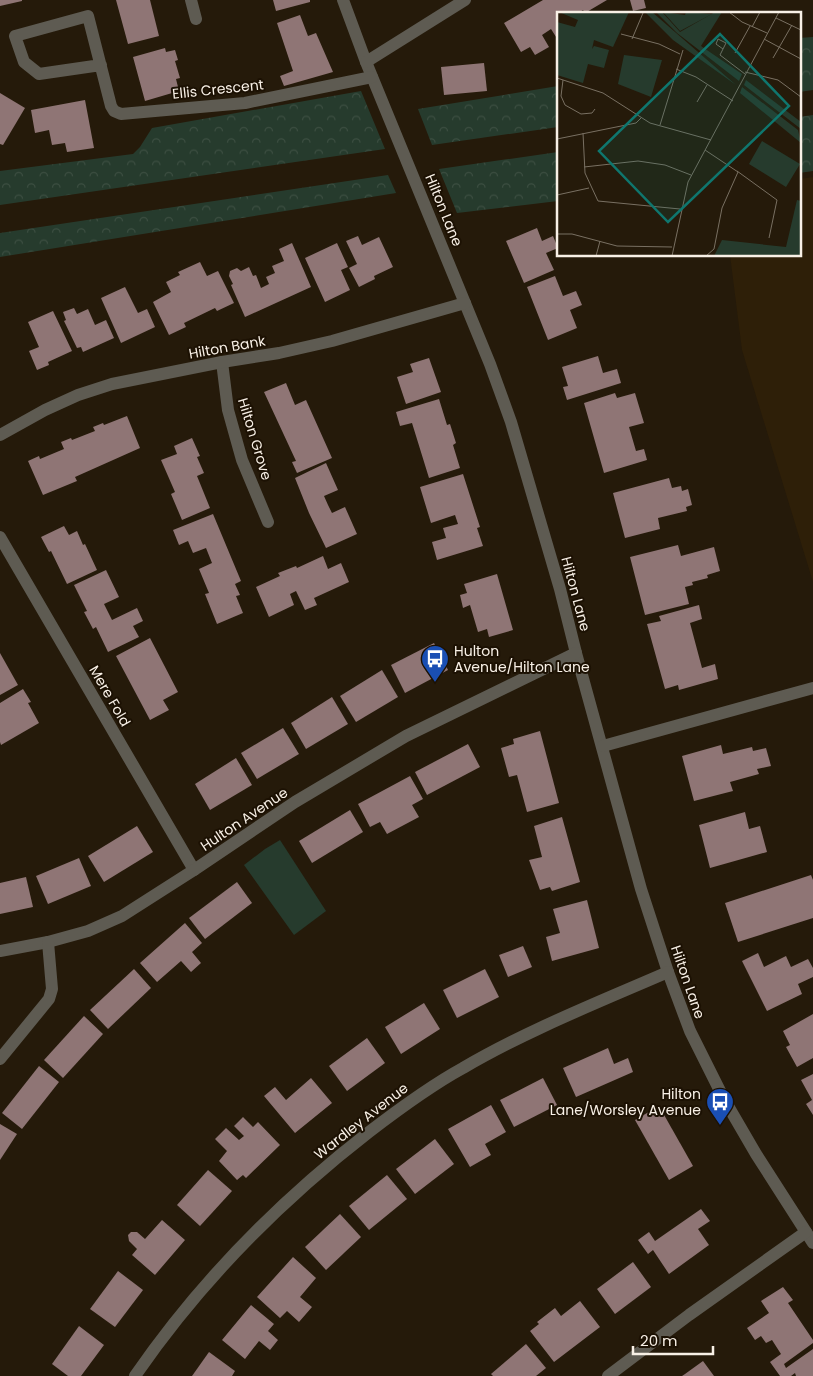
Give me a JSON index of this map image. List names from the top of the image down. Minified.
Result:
{"streets":{"street":["Ellis Crescent","Hilton Lane","Hilton Bank","Hilton Grove","Mere Fold","Hulton Avenue","Wardley Avenue"]},"crossings":[["Ellis Crescent","Hilton Lane"],["Hilton Lane","Hilton Bank"],["Hilton Lane","Hulton Avenue"],["Hilton Lane","Wardley Avenue"],["Hilton Bank","Hilton Grove"],["Mere Fold","Hulton Avenue"]],"places":{"bus stop":["Hulton Avenue/Hilton Lane","Hilton Lane/Worsley Avenue"]},"scale_bar":"20 m"}
